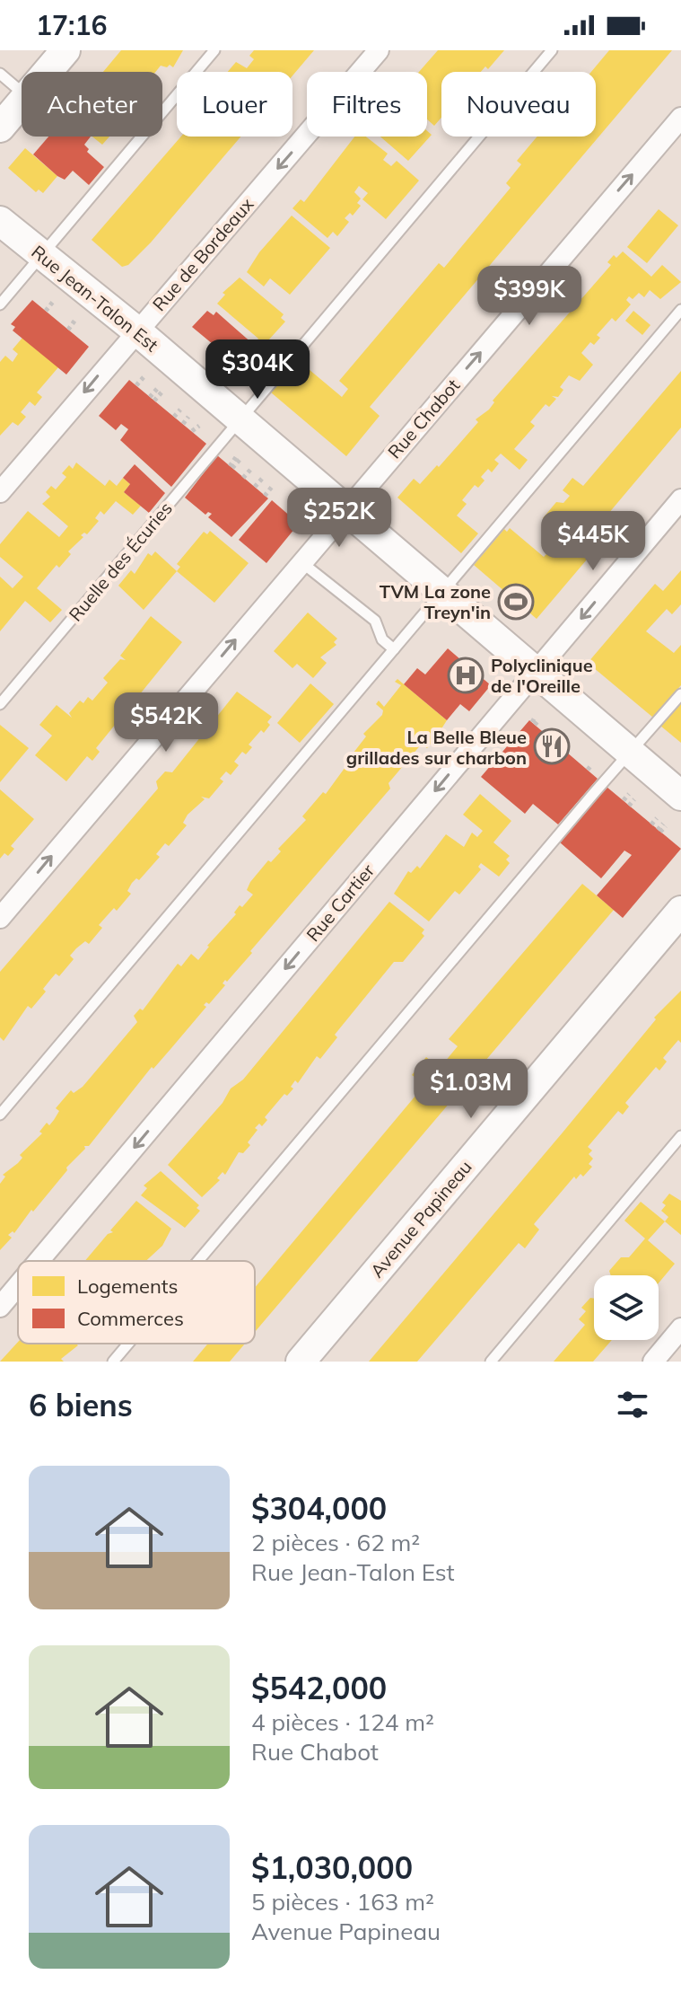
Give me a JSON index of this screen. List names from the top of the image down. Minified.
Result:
{"streets":{"main road":["Rue Jean-Talon Est","Avenue Papineau"],"street":["Rue de Bordeaux","Rue Chabot","Rue Cartier"],"lane":["Ruelle des Écuries"]},"crossings":[["Rue de Bordeaux","Rue Jean-Talon Est"],["Rue Jean-Talon Est","Rue Chabot"],["Rue Jean-Talon Est","Ruelle des Écuries"],["Rue Jean-Talon Est","Rue Cartier"]],"one_way":["Rue de Bordeaux","Rue Chabot","Rue Cartier"],"places":{"sports":["TVM La zone Treyn'in"],"hospital":["Polyclinique de l'Oreille"],"restaurant":["La Belle Bleue grillades sur charbon"]},"legend":["Logements","Commerces"],"page":{"status":"17:16","chip":["Acheter","Louer","Filtres","Nouveau"],"price":["$399K","$304K","$252K","$445K","$542K","$1.03M"],"heading":"6 biens","list":[{"name":"$304,000","note":"2 pièces · 62 m² · Rue Jean-Talon Est"},{"name":"$542,000","note":"4 pièces · 124 m² · Rue Chabot"},{"name":"$1,030,000","note":"5 pièces · 163 m² · Avenue Papineau"}]}}
